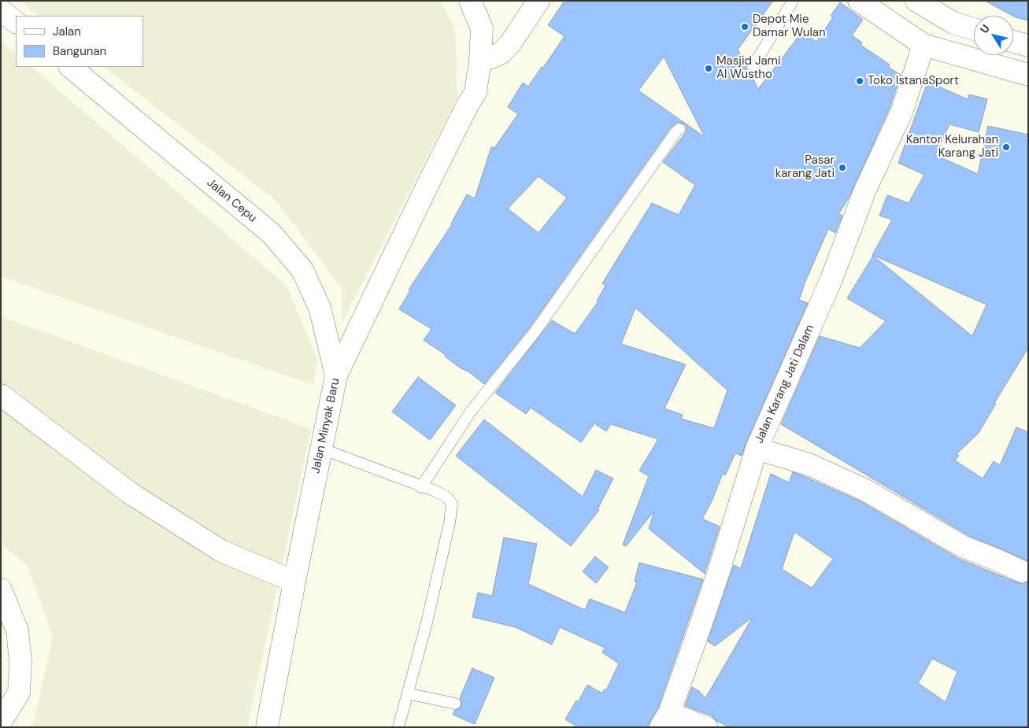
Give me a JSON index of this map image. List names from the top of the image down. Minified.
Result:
{"streets":{"street":["Jalan Cepu","Jalan Karang Jati Dalam","Jalan Minyak Baru"]},"crossings":[["Jalan Cepu","Jalan Minyak Baru"]],"places":["Depot Mie Damar Wulan","Masjid Jami Al Wustho","Toko IstanaSport","Kantor Kelurahan Karang Jati","Pasar karang Jati"],"legend":["Jalan","Bangunan"],"north":"top left"}
